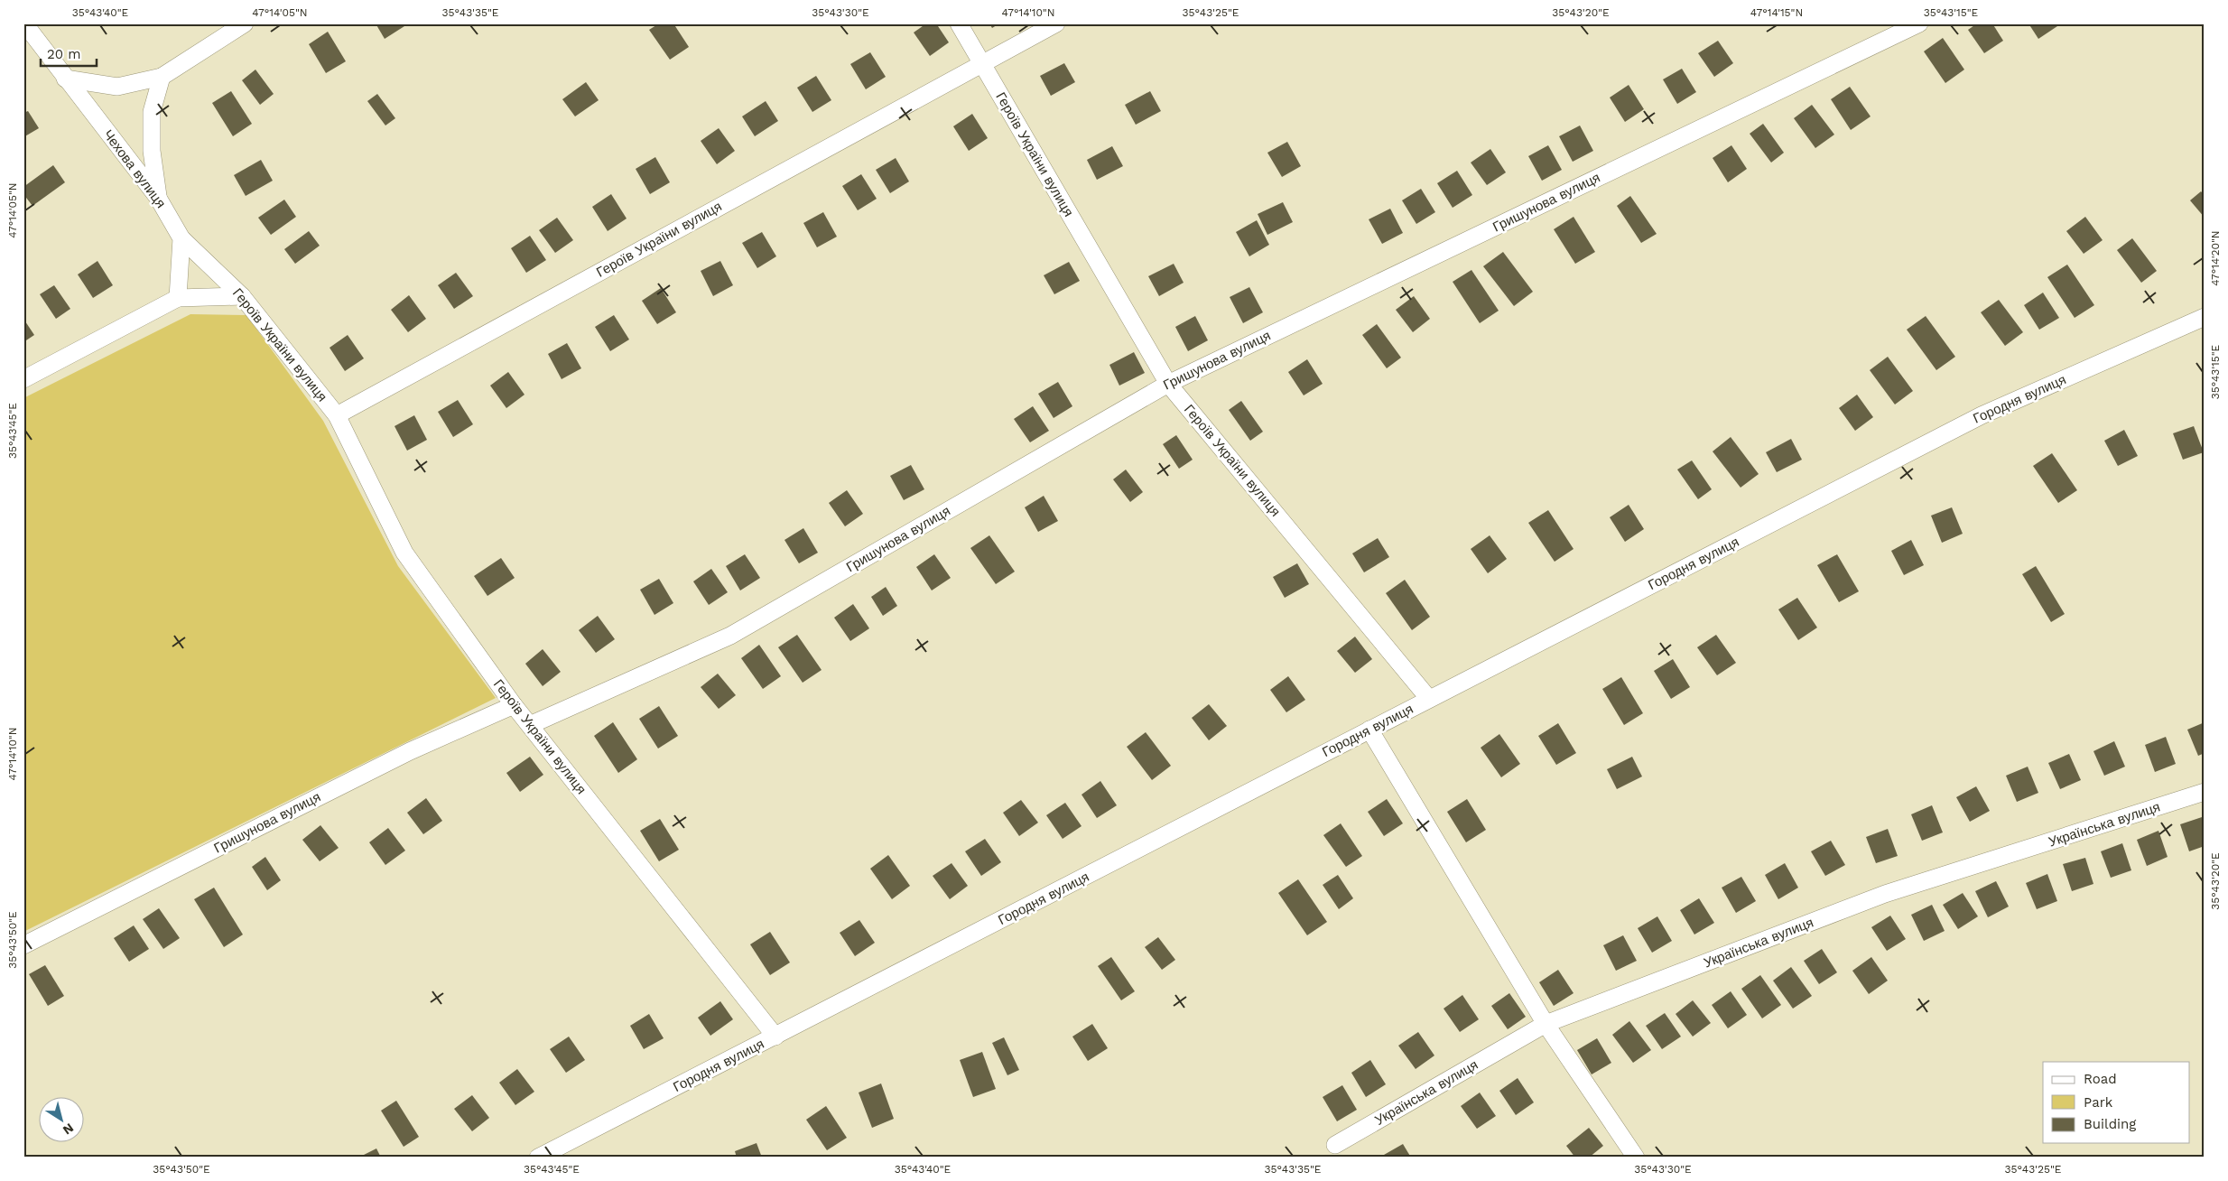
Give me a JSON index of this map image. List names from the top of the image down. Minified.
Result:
{"streets":{"street":["Героїв України вулиця","Чехова вулиця","Гришунова вулиця","Городня вулиця","Українська вулиця"]},"crossings":[["Героїв України вулиця","Чехова вулиця"],["Героїв України вулиця","Гришунова вулиця"],["Героїв України вулиця","Городня вулиця"]],"legend":["Road","Park","Building"],"scale_bar":"20 m","north":"bottom right","coordinates":["35°43'40\"E","47°14'05\"N","35°43'35\"E","35°43'30\"E","47°14'10\"N","35°43'25\"E","35°43'20\"E","47°14'15\"N","35°43'15\"E","47°14'20\"N","35°43'45\"E","35°43'50\"E"]}
